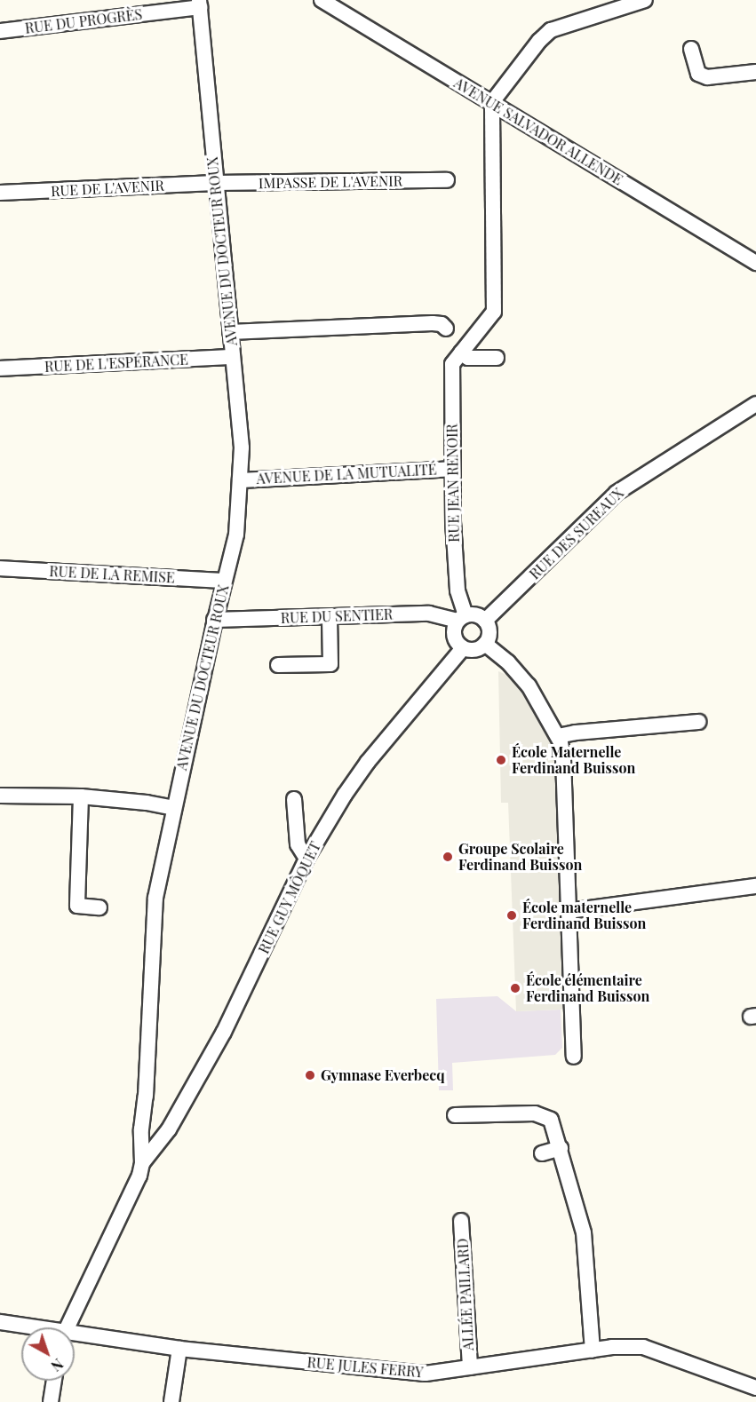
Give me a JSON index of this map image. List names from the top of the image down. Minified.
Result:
{"streets":{"street":["RUE DU PROGRÈS","AVENUE SALVADOR ALLENDE","IMPASSE DE L'AVENIR","RUE DE L'AVENIR","AVENUE DU DOCTEUR ROUX","RUE DE L'ESPÉRANCE","AVENUE DE LA MUTUALITÉ","RUE JEAN RENOIR","RUE DES SUREAUX","RUE DE LA REMISE","RUE DU SENTIER","RUE GUY MÔQUET","ALLÉE PAILLARD","RUE JULES FERRY"]},"crossings":[["RUE DU PROGRÈS","AVENUE DU DOCTEUR ROUX"],["AVENUE SALVADOR ALLENDE","RUE JEAN RENOIR"],["IMPASSE DE L'AVENIR","RUE DE L'AVENIR"],["IMPASSE DE L'AVENIR","AVENUE DU DOCTEUR ROUX"],["RUE DE L'AVENIR","AVENUE DU DOCTEUR ROUX"],["AVENUE DU DOCTEUR ROUX","RUE DE L'ESPÉRANCE"],["AVENUE DU DOCTEUR ROUX","AVENUE DE LA MUTUALITÉ"],["AVENUE DU DOCTEUR ROUX","RUE DE LA REMISE"],["AVENUE DU DOCTEUR ROUX","RUE DU SENTIER"],["AVENUE DU DOCTEUR ROUX","RUE GUY MÔQUET"],["AVENUE DE LA MUTUALITÉ","RUE JEAN RENOIR"],["RUE JEAN RENOIR","RUE DES SUREAUX"],["RUE JEAN RENOIR","RUE DU SENTIER"],["RUE JEAN RENOIR","RUE GUY MÔQUET"],["RUE DES SUREAUX","RUE DU SENTIER"],["RUE DES SUREAUX","RUE GUY MÔQUET"],["RUE DU SENTIER","RUE GUY MÔQUET"],["ALLÉE PAILLARD","RUE JULES FERRY"]],"places":["École Maternelle Ferdinand Buisson","Groupe Scolaire Ferdinand Buisson","École maternelle Ferdinand Buisson","École élémentaire Ferdinand Buisson","Gymnase Everbecq"],"north":"bottom right"}
